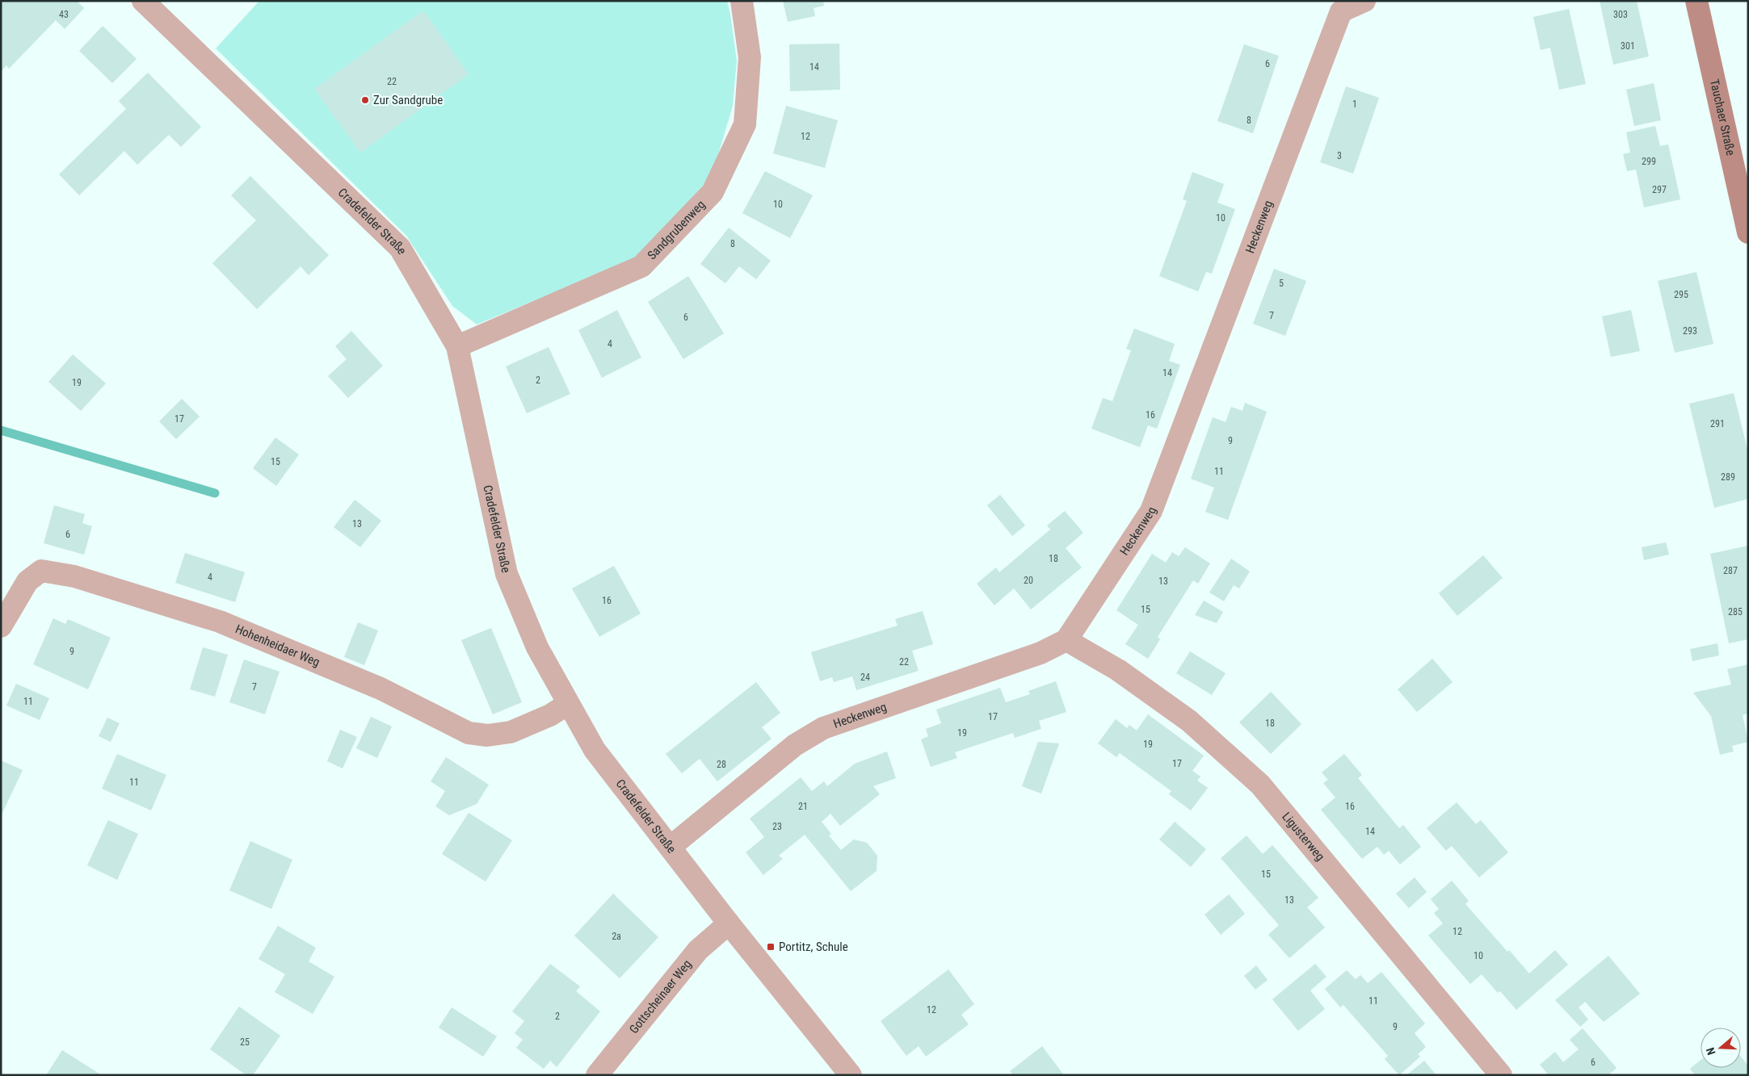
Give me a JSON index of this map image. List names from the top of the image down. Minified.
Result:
{"streets":{"main road":["Tauchaer Straße"],"street":["Cradefelder Straße","Heckenweg","Sandgrubenweg","Hohenheidaer Weg","Ligusterweg","Gottscheinaer Weg"]},"crossings":[["Cradefelder Straße","Heckenweg"],["Cradefelder Straße","Sandgrubenweg"],["Cradefelder Straße","Hohenheidaer Weg"],["Cradefelder Straße","Gottscheinaer Weg"],["Heckenweg","Ligusterweg"]],"places":{"other":["Zur Sandgrube"],"transit":["Portitz, Schule"]},"house_numbers":["43","303","301","6","14","22","1","8","12","3","299","297","10","10","8","5","295","7","6","293","4","14","2","19","16","17","291","9","15","11","289","13","6","18","287","4","20","13","16","15","285","9","22","24","7","11","17","18","19","19","17","28","11","21","16","23","14","15","13","12","2a","10","11","12","2","9","25","6"],"north":"left"}
